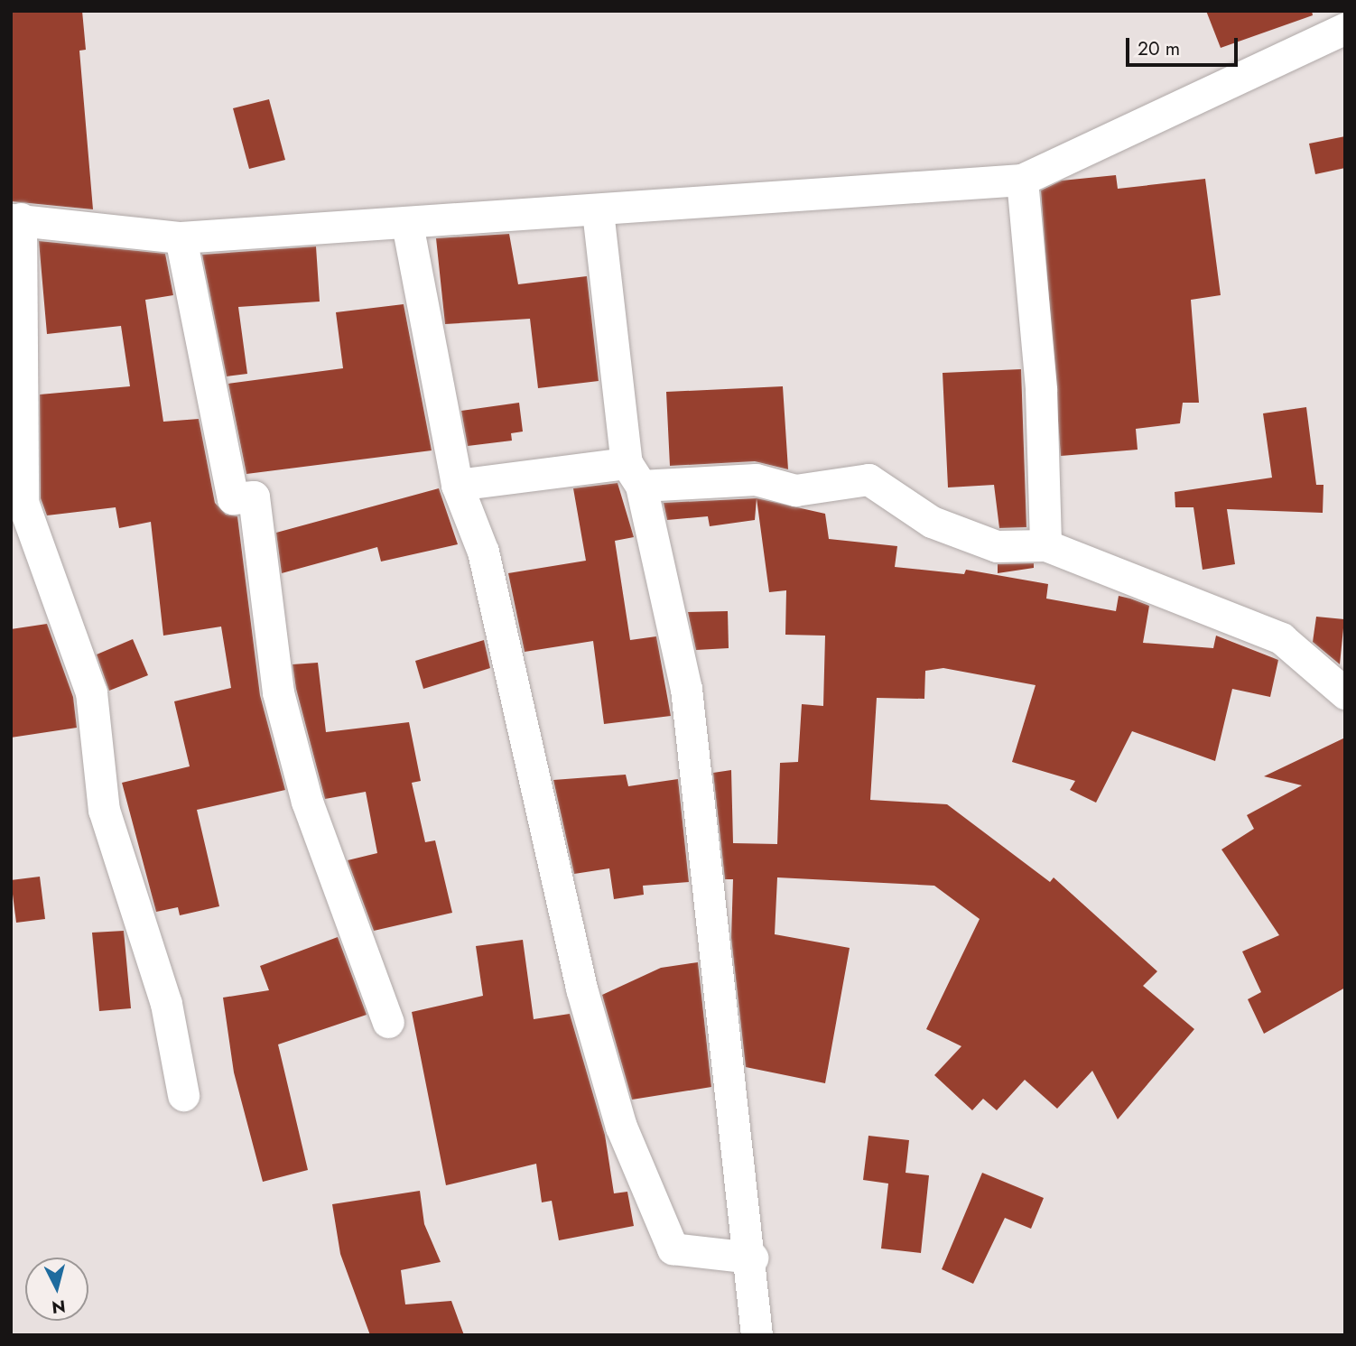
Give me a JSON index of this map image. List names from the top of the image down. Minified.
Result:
{"scale_bar":"20 m","north":"bottom"}
